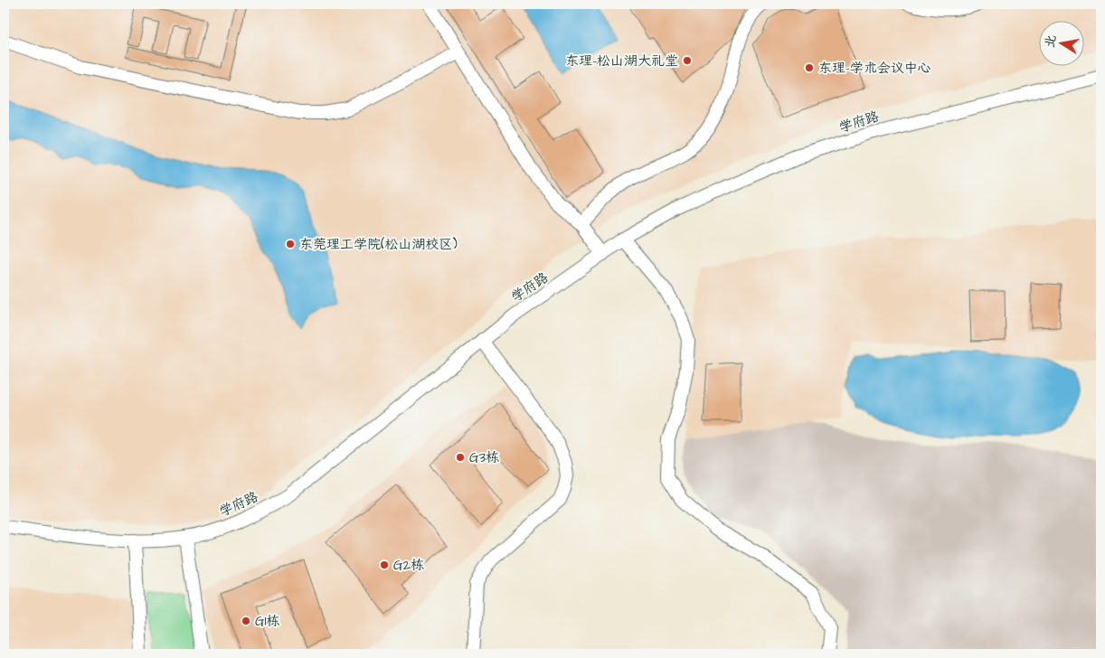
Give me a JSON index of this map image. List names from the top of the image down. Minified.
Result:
{"streets":{"street":["学府路"]},"places":["东理-松山湖大礼堂","东理-学术会议中心","东莞理工学院(松山湖校区)","G3栋","G2栋","G1栋"],"north":"left"}
